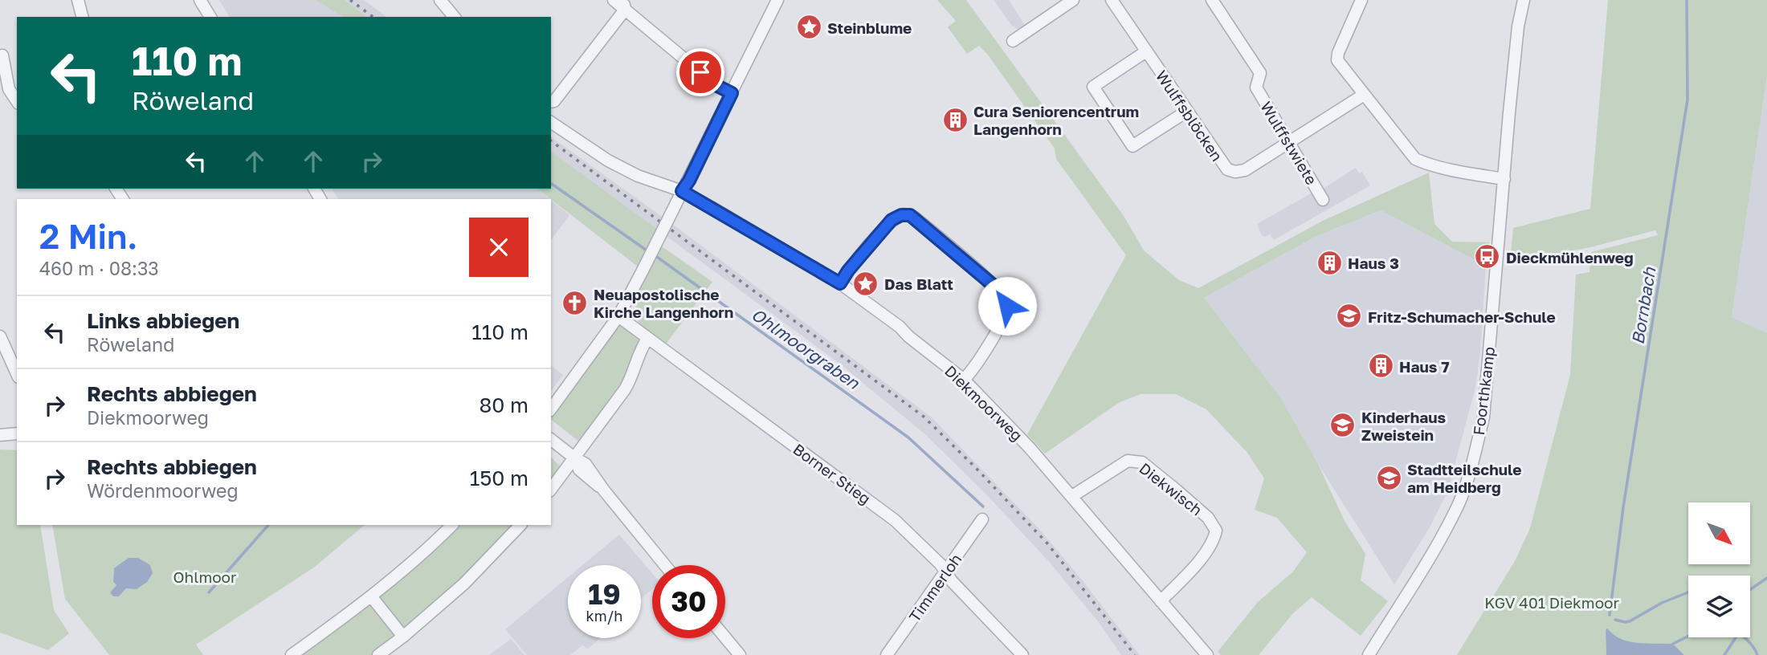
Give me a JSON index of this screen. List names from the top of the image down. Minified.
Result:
{"streets":{"street":["Wulffsblöcken","Wulffstwiete","Foorthkamp","Diekmoorweg","Borner Stieg","Diekwisch","Timmerloh"]},"crossings":[["Wulffsblöcken","Wulffstwiete"],["Diekmoorweg","Diekwisch"],["Borner Stieg","Timmerloh"]],"water":["Bornbach","Ohlmoorgraben"],"parks":["Ohlmoor","KGV 401 Diekmoor"],"places":{"place":["Steinblume","Das Blatt"],"building":["Cura Seniorencentrum Langenhorn","Haus 3","Haus 7"],"bus stop":["Dieckmühlenweg"],"church":["Neuapostolische Kirche Langenhorn"],"school or university":["Fritz-Schumacher-Schule","Kinderhaus Zweistein","Stadtteilschule am Heidberg"]},"north":"bottom right","page":{"turn":["110 m","Röweland"],"heading":["2 Min.","460 m · 08:33"],"list":[{"name":"Links abbiegen","note":"Röweland","value":"110 m"},{"name":"Rechts abbiegen","note":"Diekmoorweg","value":"80 m"},{"name":"Rechts abbiegen","note":"Wördenmoorweg","value":"150 m"}],"speed":"19 km/h","limit":"30"}}
